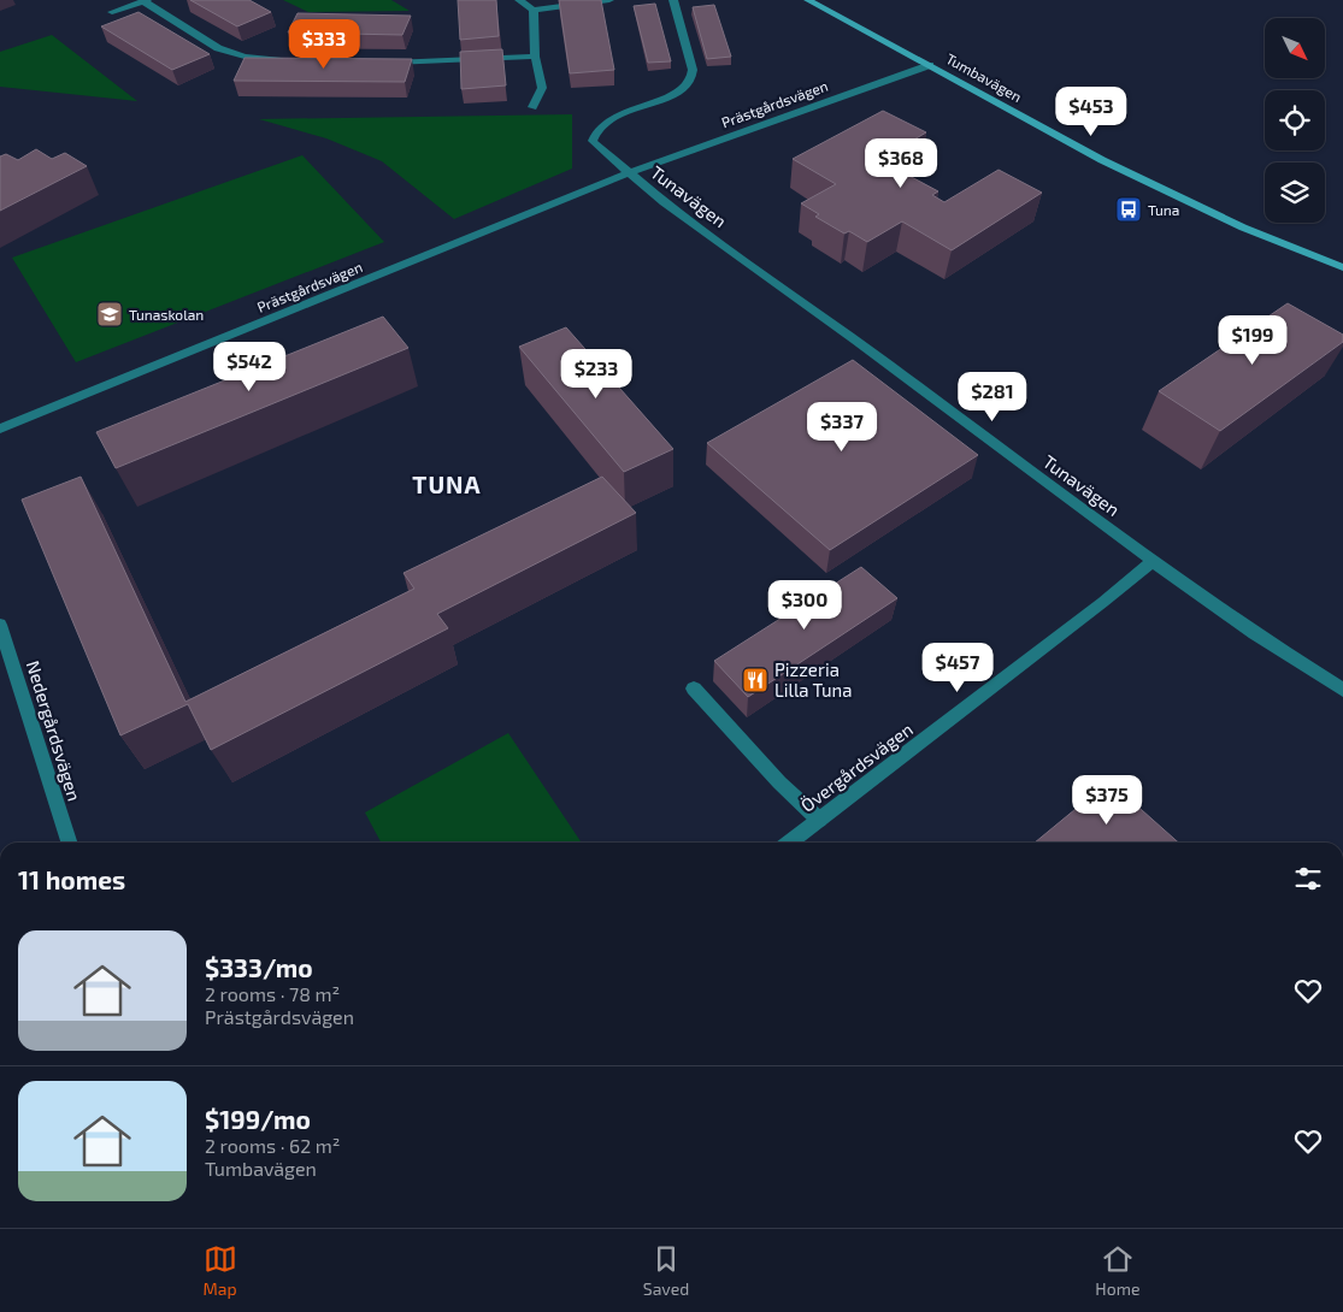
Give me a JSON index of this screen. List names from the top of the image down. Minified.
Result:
{"streets":{"main road":["Tumbavägen"],"street":["Prästgårdsvägen","Tunavägen","Nedergårdsvägen","Övergårdsvägen"]},"crossings":[["Tumbavägen","Prästgårdsvägen"],["Prästgårdsvägen","Tunavägen"],["Tunavägen","Övergårdsvägen"]],"districts":["TUNA"],"places":{"bus stop":["Tuna"],"school or university":["Tunaskolan"],"restaurant":["Pizzeria Lilla Tuna"]},"north":"bottom right","page":{"price":["$333","$453","$368","$199","$542","$233","$281","$337","$300","$457","$375"],"heading":"11 homes","list":[{"name":"$333/mo","note":"2 rooms · 78 m² · Prästgårdsvägen"},{"name":"$199/mo","note":"2 rooms · 62 m² · Tumbavägen"}],"tabs":["Map","Saved","Home"]}}
